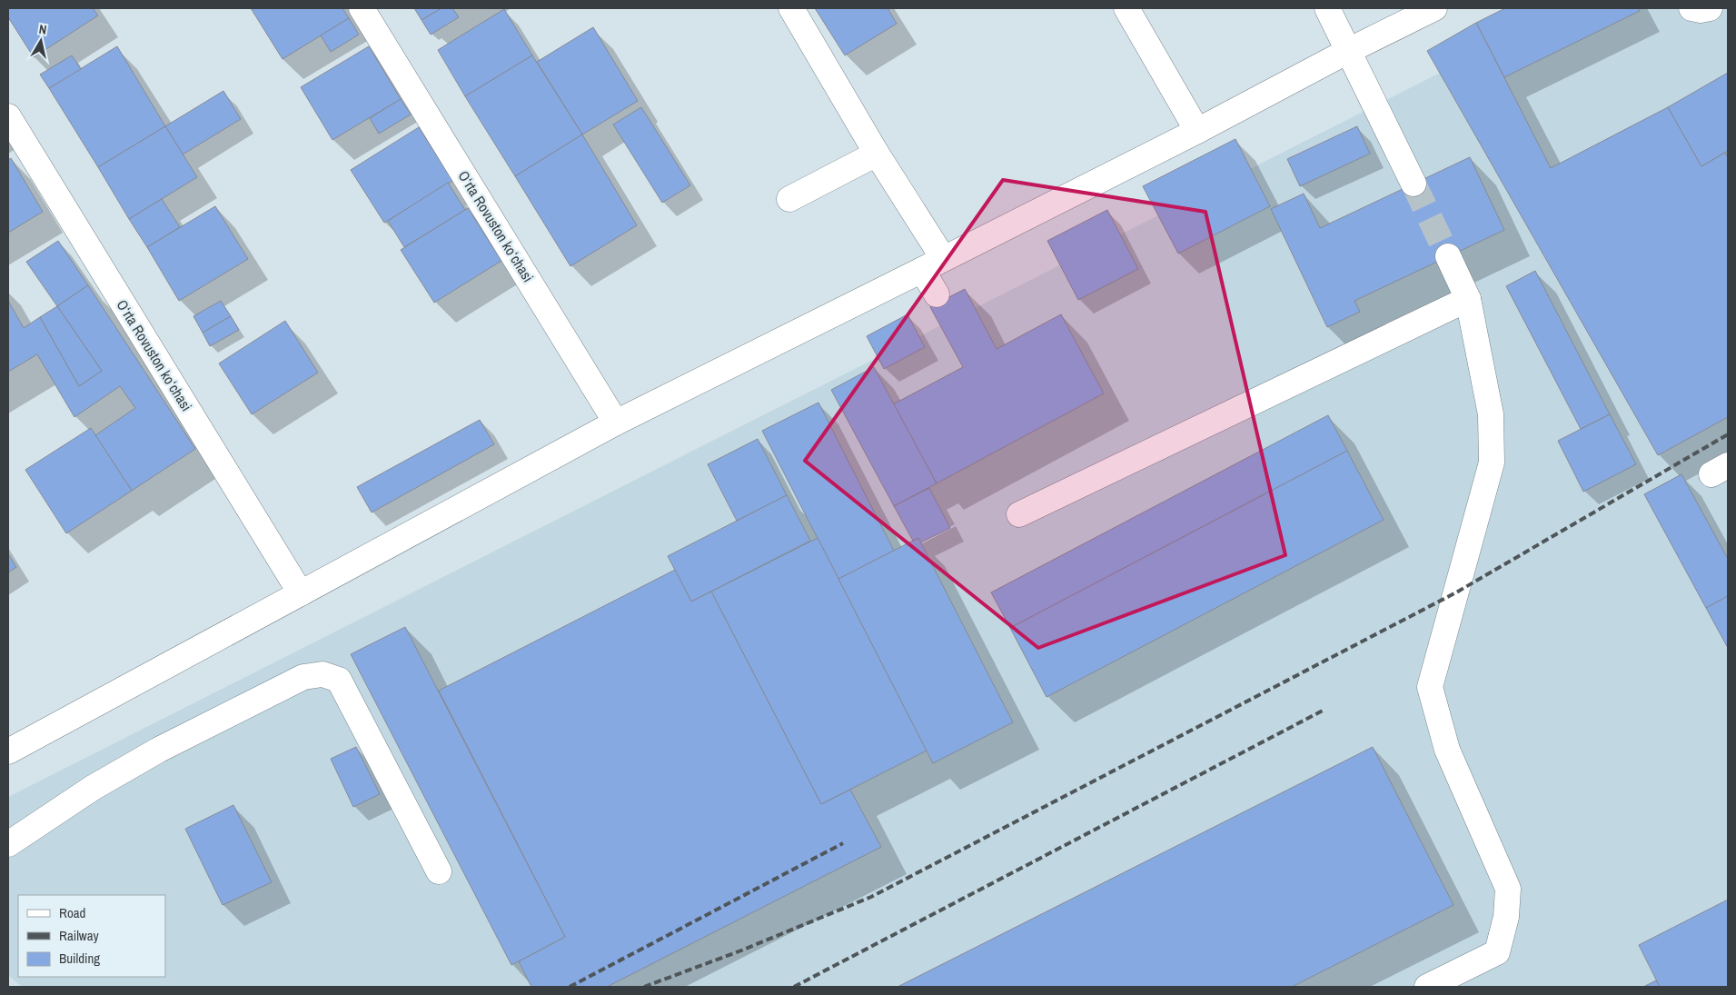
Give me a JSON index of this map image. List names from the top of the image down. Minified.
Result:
{"streets":{"street":["Oʻrta Rovuston koʻchasi"]},"legend":["Road","Railway","Building"],"north":"top"}
